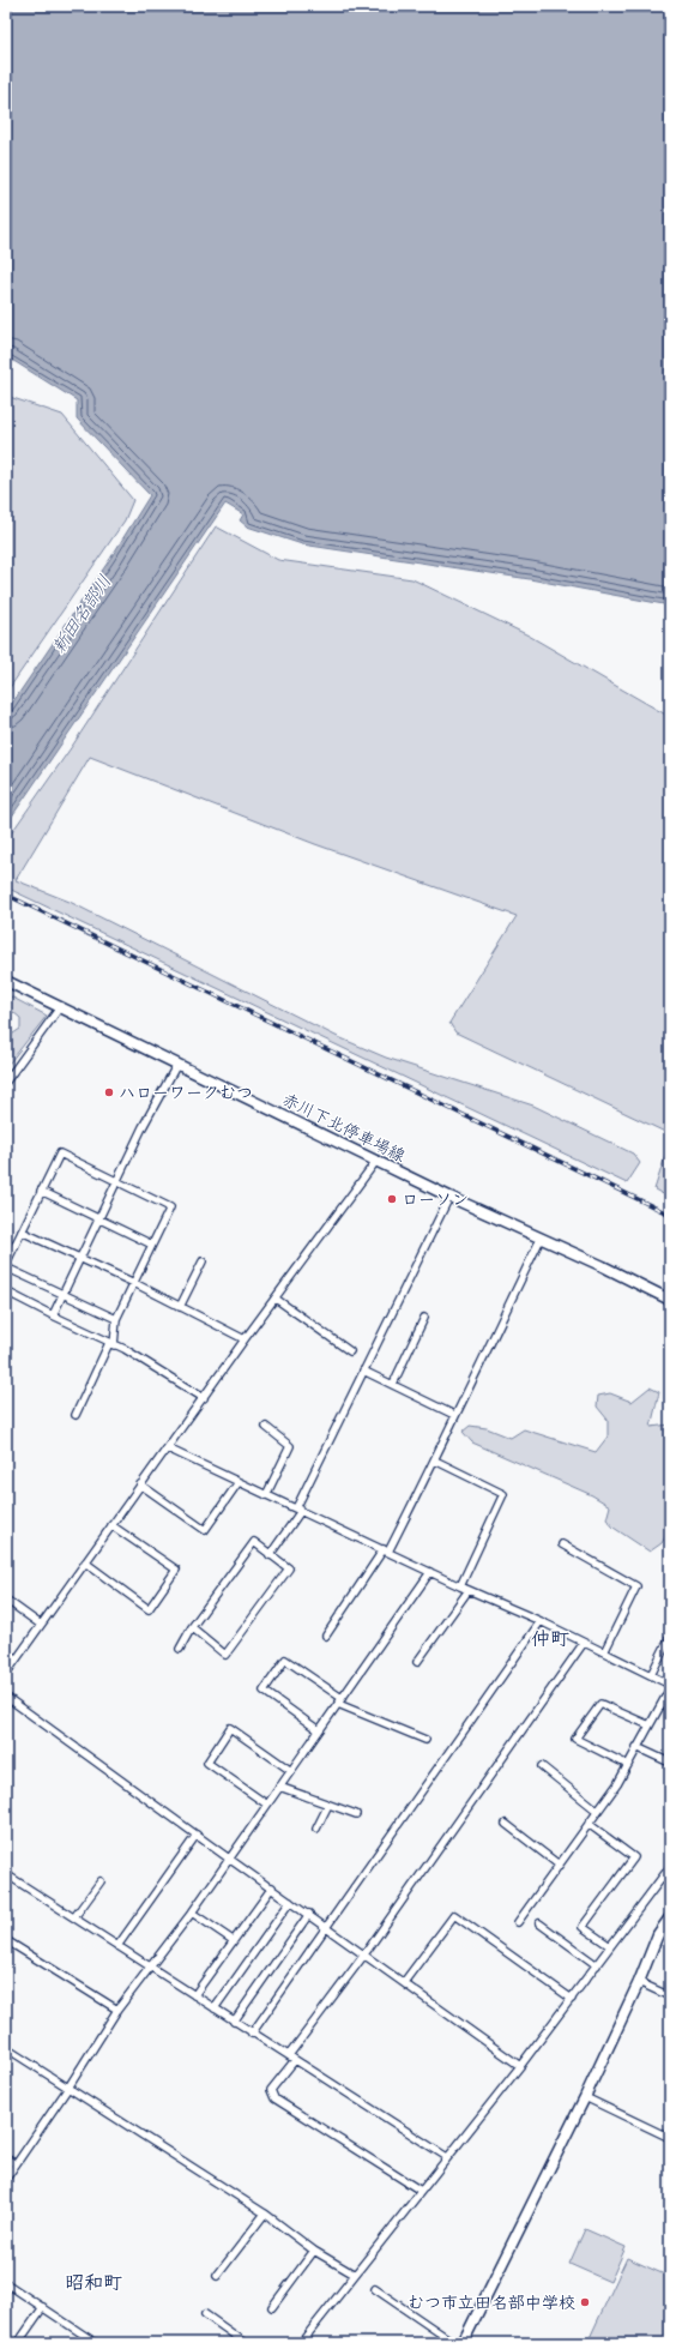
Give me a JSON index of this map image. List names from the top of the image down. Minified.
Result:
{"streets":{"main road":["赤川下北停車場線"]},"districts":["仲町","昭和町"],"water":["新田名部川"],"places":["ハローワークむつ","ローソン","むつ市立田名部中学校"]}
